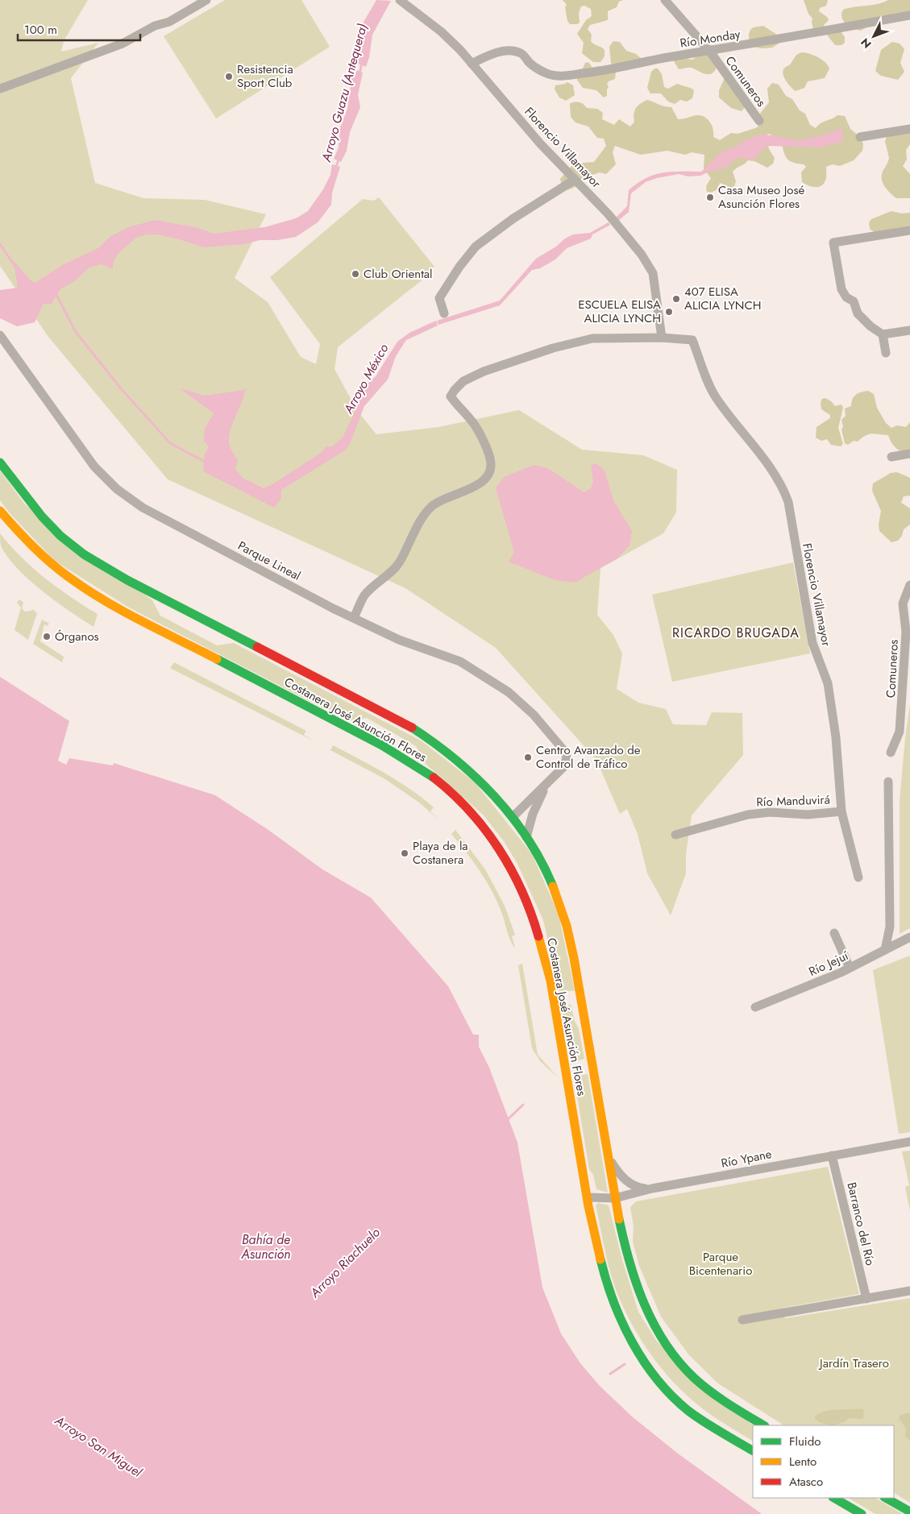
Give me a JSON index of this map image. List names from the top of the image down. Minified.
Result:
{"streets":{"highway":["Costanera José Asunción Flores"],"street":["Río Monday","Comuneros","Florencio Villamayor","Parque Lineal","Río Manduvirá","Río Jejuí","Río Ypane","Barranco del Río"]},"crossings":[["Río Monday","Comuneros"],["Río Monday","Florencio Villamayor"],["Florencio Villamayor","Río Manduvirá"],["Costanera José Asunción Flores","Río Ypane"],["Río Ypane","Barranco del Río"]],"districts":["RICARDO BRUGADA"],"water":["Arroyo Guazu (Antequera)","Arroyo México","Bahía de Asunción","Arroyo Riachuelo","Arroyo San Miguel"],"parks":["Parque Bicentenario","Jardín Trasero"],"places":["Resistencia Sport Club","Casa Museo José Asunción Flores","Club Oriental","407 ELISA ALICIA LYNCH","ESCUELA ELISA ALICIA LYNCH","Órganos","Centro Avanzado de Control de Tráfico","Playa de la Costanera"],"legend":["Fluido","Lento","Atasco"],"scale_bar":"100 m","north":"bottom left"}
